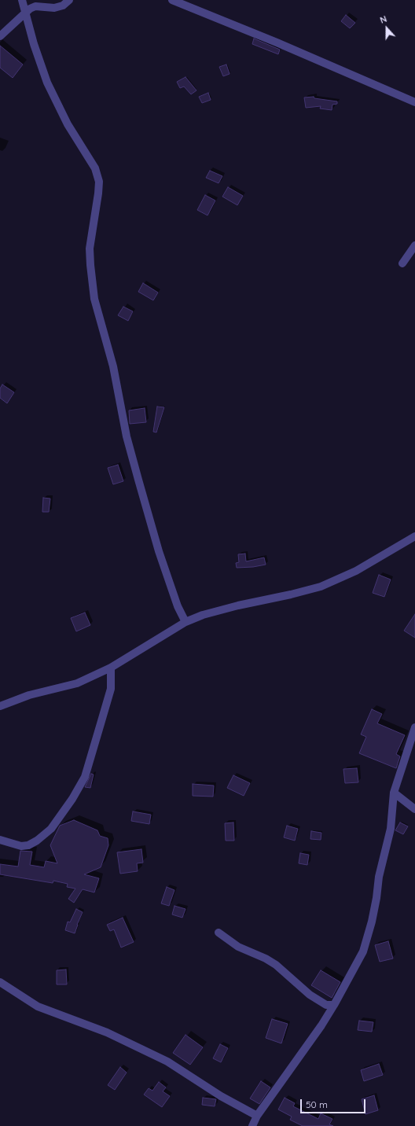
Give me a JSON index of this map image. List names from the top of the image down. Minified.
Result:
{"scale_bar":"50 m","north":"top"}
